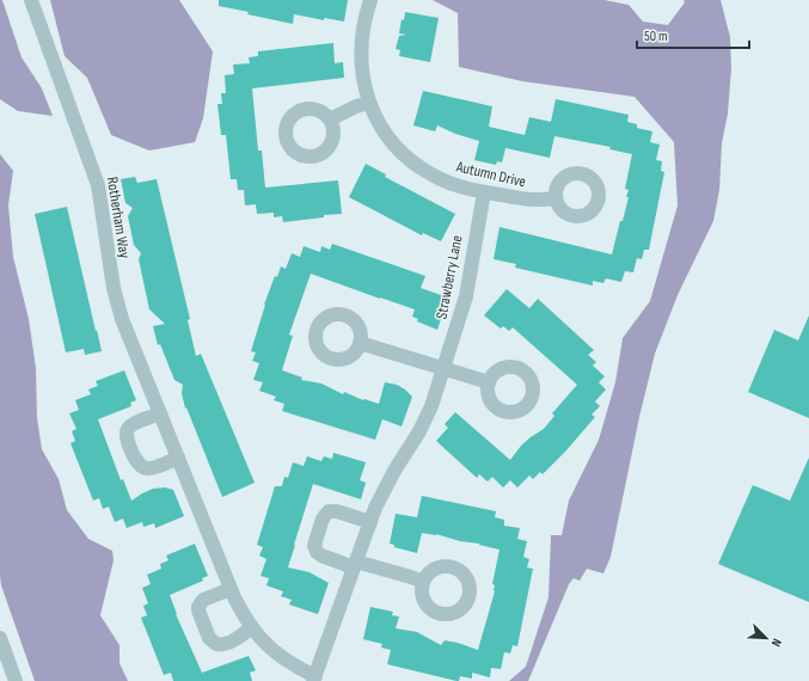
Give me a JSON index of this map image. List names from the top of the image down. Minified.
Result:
{"streets":{"street":["Autumn Drive","Rotherham Way","Strawberry Lane"]},"crossings":[["Autumn Drive","Strawberry Lane"],["Rotherham Way","Strawberry Lane"]],"scale_bar":"50 m","north":"bottom right"}
